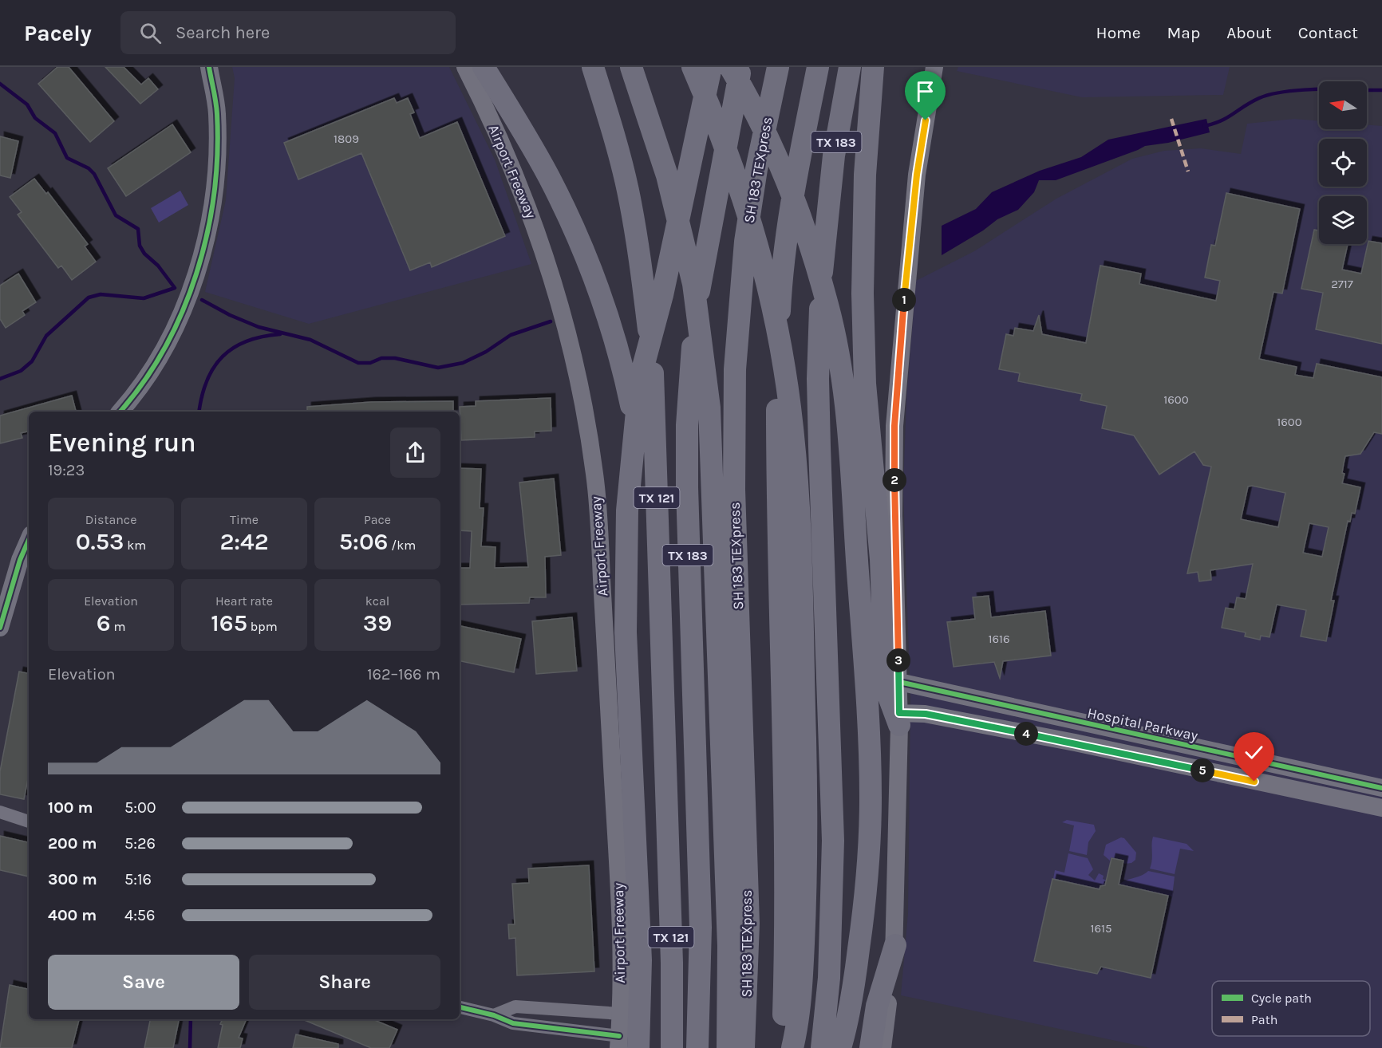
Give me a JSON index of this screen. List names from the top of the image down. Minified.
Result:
{"streets":{"highway":["TX 183","SH 183 TEXpress","TX 121"],"main road":["Airport Freeway","Hospital Parkway"]},"house_numbers":["1809","2717","1600","1600","1616","1615"],"legend":["Cycle path","Path"],"north":"left","page":{"header":"Pacely","search":"Search here","nav":["Home","Map","About","Contact"],"pins":["1","2","3","4","5"],"heading":["Evening run","19:23"],"stats":[["Distance","0.53 km"],["Time","2:42"],["Pace","5:06 /km"],["Elevation","6 m"],["Heart rate","165 bpm"],["kcal","39"]],"chart":["Elevation","162–166 m"],"list":[{"name":"100 m","note":"5:00"},{"name":"200 m","note":"5:26"},{"name":"300 m","note":"5:16"},{"name":"400 m","note":"4:56"}],"buttons":["Save","Share"]}}
